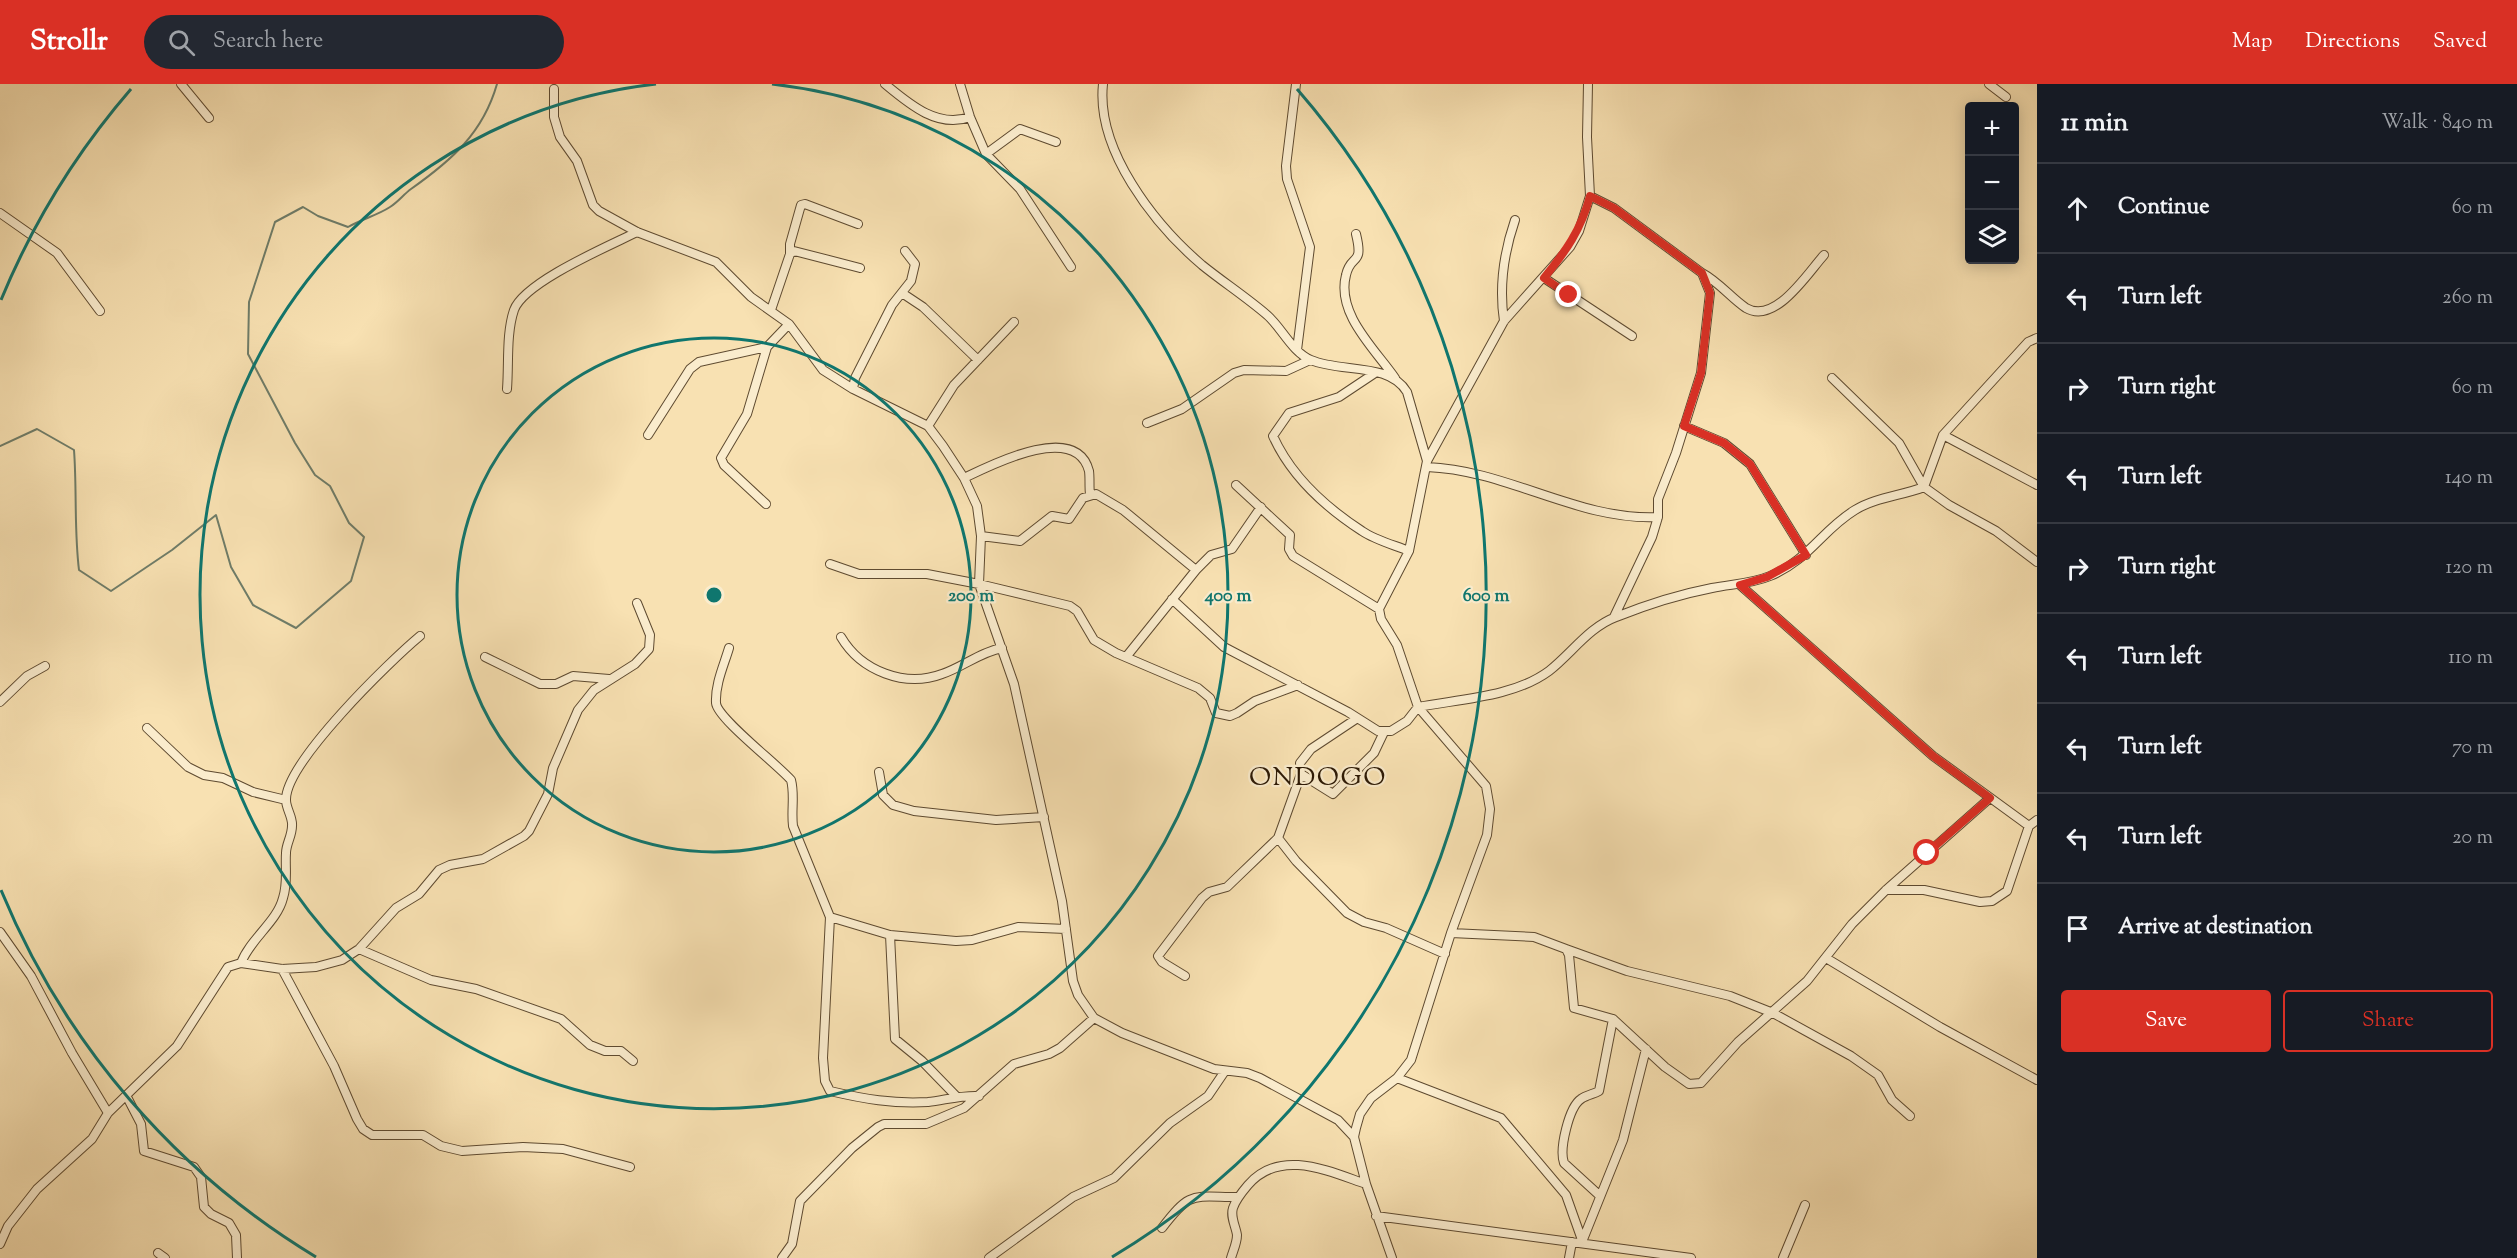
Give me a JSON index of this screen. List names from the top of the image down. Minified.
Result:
{"districts":["ONDOGO"],"page":{"header":"Strollr","search":"Search here","nav":["Map","Directions","Saved"],"heading":["11 min","Walk · 840 m"],"map_buttons":["+","−"],"list":[["Continue","60 m"],["Turn left","260 m"],["Turn right","60 m"],["Turn left","140 m"],["Turn right","120 m"],["Turn left","110 m"],["Turn left","70 m"],["Turn left","20 m"],"Arrive at destination"],"buttons":["Save","Share"]},"rings":["200 m","400 m","600 m"]}
